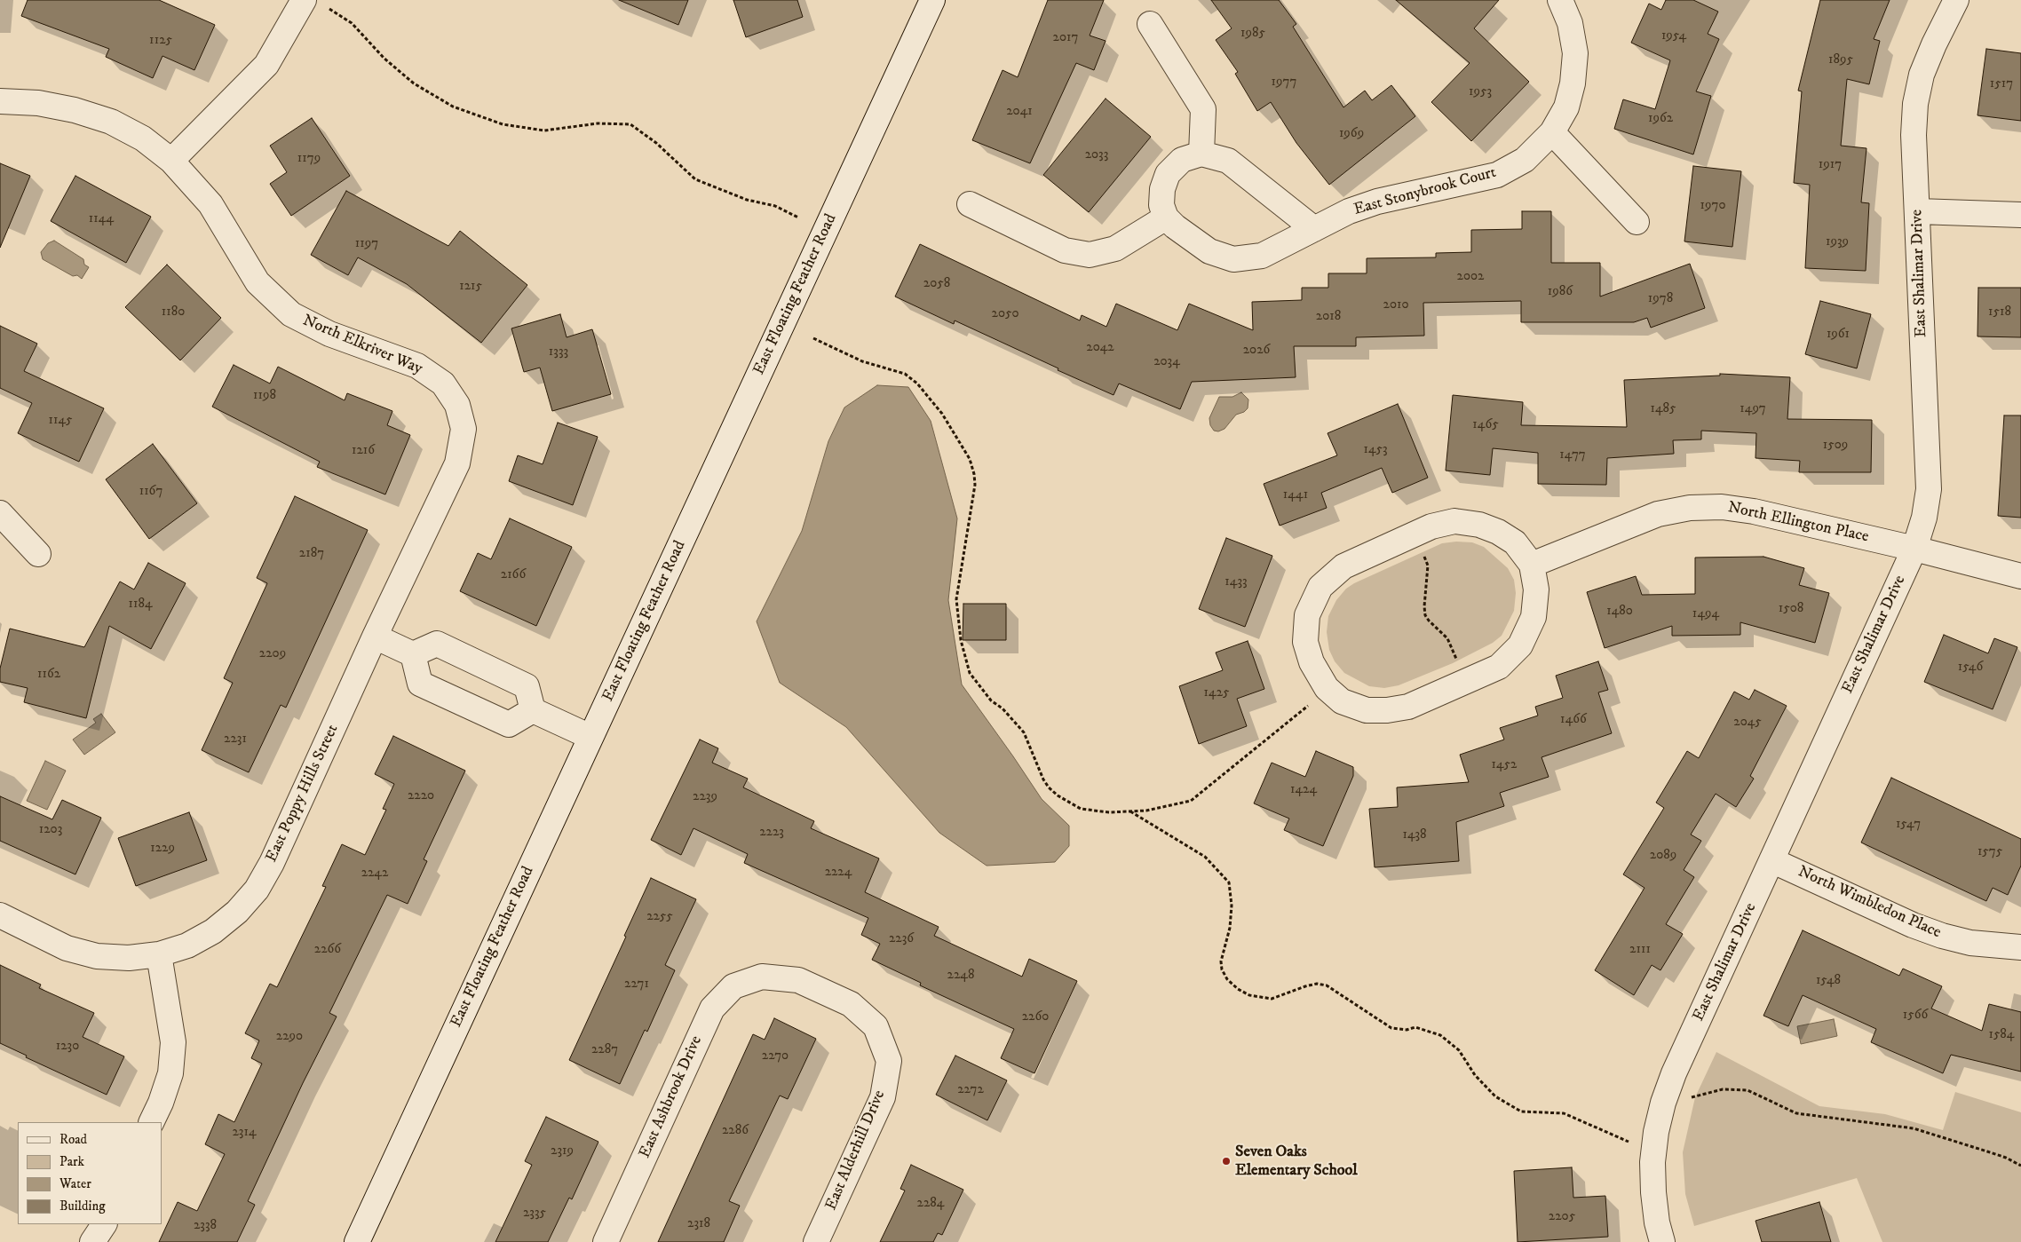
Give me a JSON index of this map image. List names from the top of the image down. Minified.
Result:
{"streets":{"street":["East Stonybrook Court","East Shalimar Drive","East Floating Feather Road","North Elkriver Way","North Ellington Place","East Poppy Hills Street","North Wimbledon Place","East Ashbrook Drive","East Alderhill Drive"]},"crossings":[["East Shalimar Drive","North Ellington Place"],["East Shalimar Drive","North Wimbledon Place"],["North Elkriver Way","East Poppy Hills Street"],["East Ashbrook Drive","East Alderhill Drive"]],"places":["Seven Oaks Elementary School"],"house_numbers":["1985","1954","2017","1125","1895","1977","1517","1953","2041","1962","1969","2033","1179","1917","1970","1144","1939","1197","2002","2058","1215","1986","1978","2010","1180","1518","2050","2018","1961","2042","2026","1333","2034","1198","1485","1497","1145","1465","1509","1453","1216","1477","1167","1441","2187","2166","1433","1184","1508","1480","1494","2209","1546","1162","1425","1466","2045","2231","1452","1424","2220","2239","1547","1203","2223","1438","1229","1575","2089","2224","2242","2255","2236","2266","2111","2248","1548","2271","1566","2260","1584","2290","1230","2287","2270","2272","2286","2314","2319","2284","2335","2205","2318","2338"],"legend":["Road","Park","Water","Building"]}
